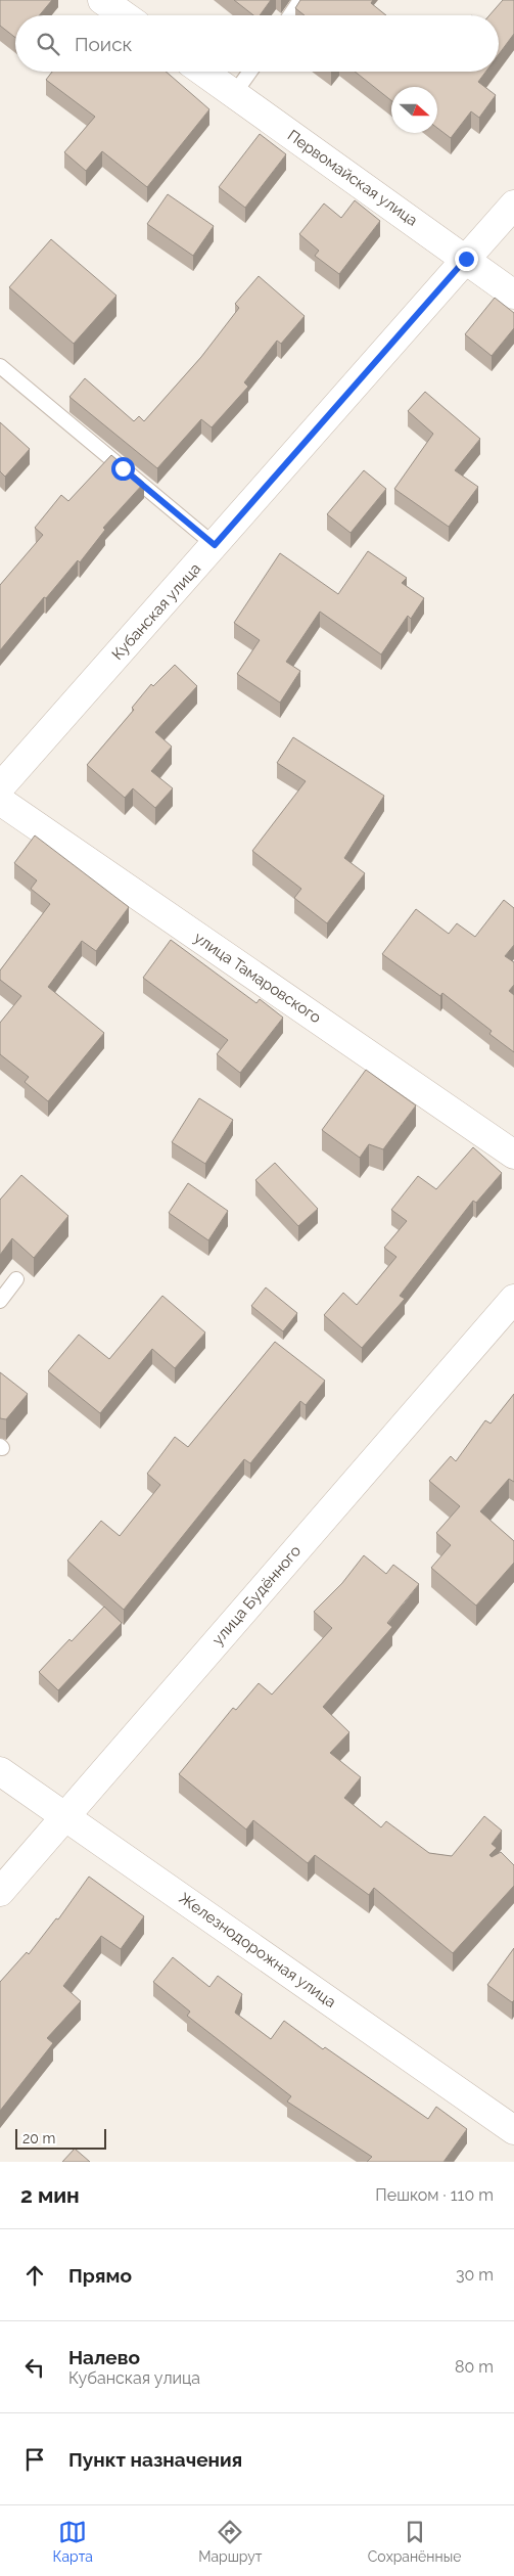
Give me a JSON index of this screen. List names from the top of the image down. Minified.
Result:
{"streets":{"street":["Первомайская улица","Кубанская улица","улица Тамаровского","улица Будённого","Железнодорожная улица"]},"crossings":[["Первомайская улица","Кубанская улица"],["улица Будённого","Железнодорожная улица"]],"scale_bar":"20 m","north":"right","page":{"search":"Поиск","scale":"20 m","heading":["2 мин","Пешком · 110 m"],"list":[["Прямо","30 m"],["Налево","Кубанская улица","80 m"],"Пункт назначения"],"nav":["Карта","Маршрут","Сохранённые"]}}
